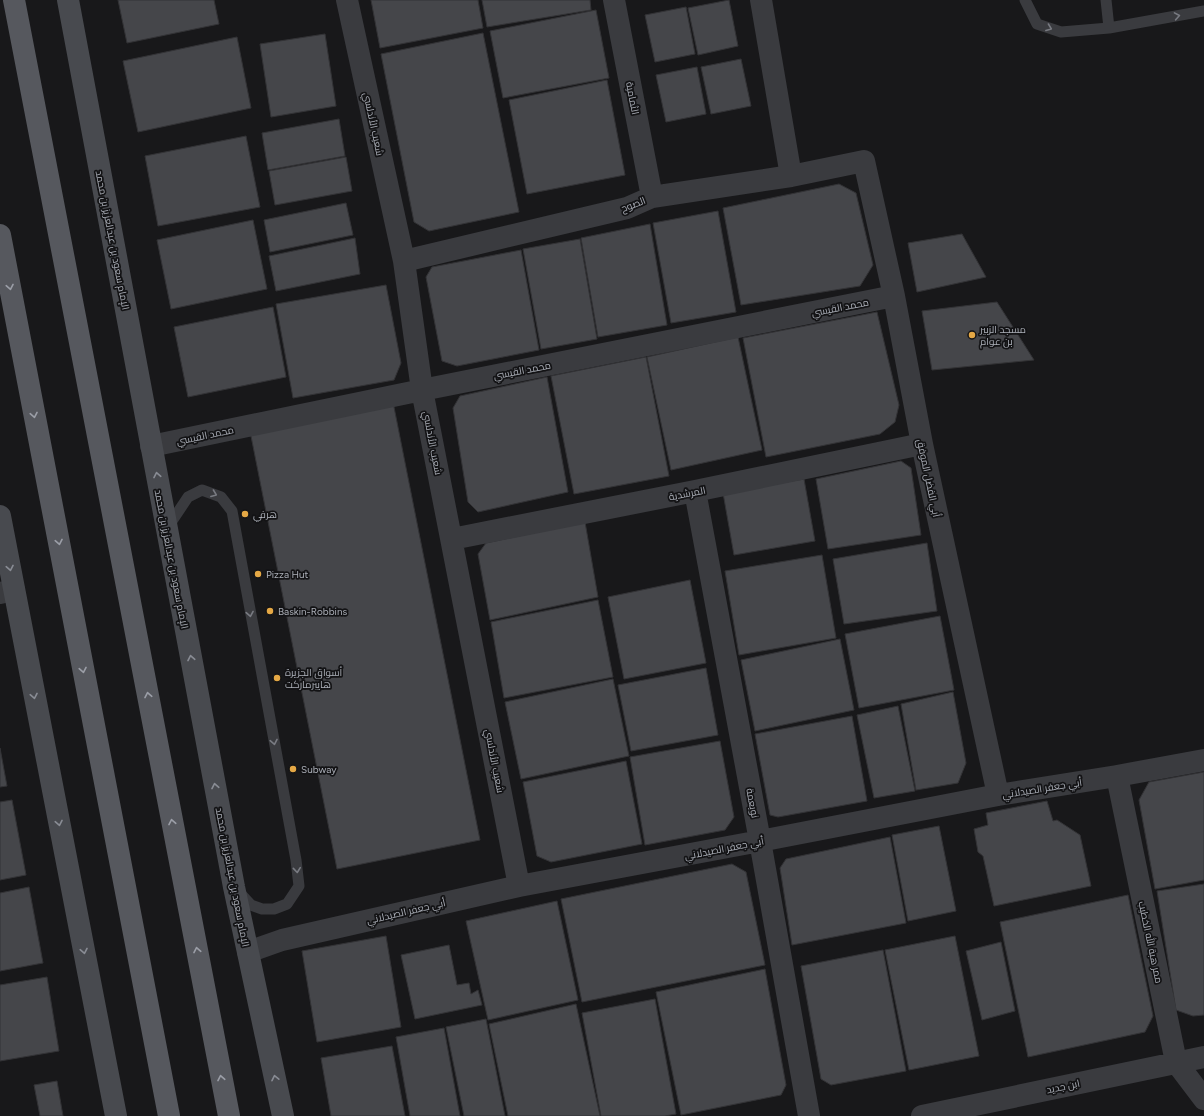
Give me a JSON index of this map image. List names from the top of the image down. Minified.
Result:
{"streets":{"street":["الثمامية","شعيب الأندلسي","الصوح","الإمام سعود بن عبدالعزيز بن محمد","محمد القيسي","أبي الفضل الموفق","المرشدية","أبي جعفر الصيدلاني","نويعمة","ممر هبة الله الخطيب","ابن جديد"]},"crossings":[["الثمامية","الصوح"],["شعيب الأندلسي","الصوح"],["شعيب الأندلسي","محمد القيسي"],["شعيب الأندلسي","المرشدية"],["شعيب الأندلسي","أبي جعفر الصيدلاني"],["الصوح","أبي الفضل الموفق"],["الإمام سعود بن عبدالعزيز بن محمد","محمد القيسي"],["الإمام سعود بن عبدالعزيز بن محمد","أبي جعفر الصيدلاني"],["محمد القيسي","أبي الفضل الموفق"],["أبي الفضل الموفق","المرشدية"],["أبي الفضل الموفق","أبي جعفر الصيدلاني"],["المرشدية","نويعمة"],["أبي جعفر الصيدلاني","نويعمة"],["أبي جعفر الصيدلاني","ممر هبة الله الخطيب"],["ممر هبة الله الخطيب","ابن جديد"]],"places":["مسجد الزبير بن عوام","هرفي","Pizza Hut","Baskin-Robbins","أسواق الجزيرة هايبرماركت","Subway"]}
